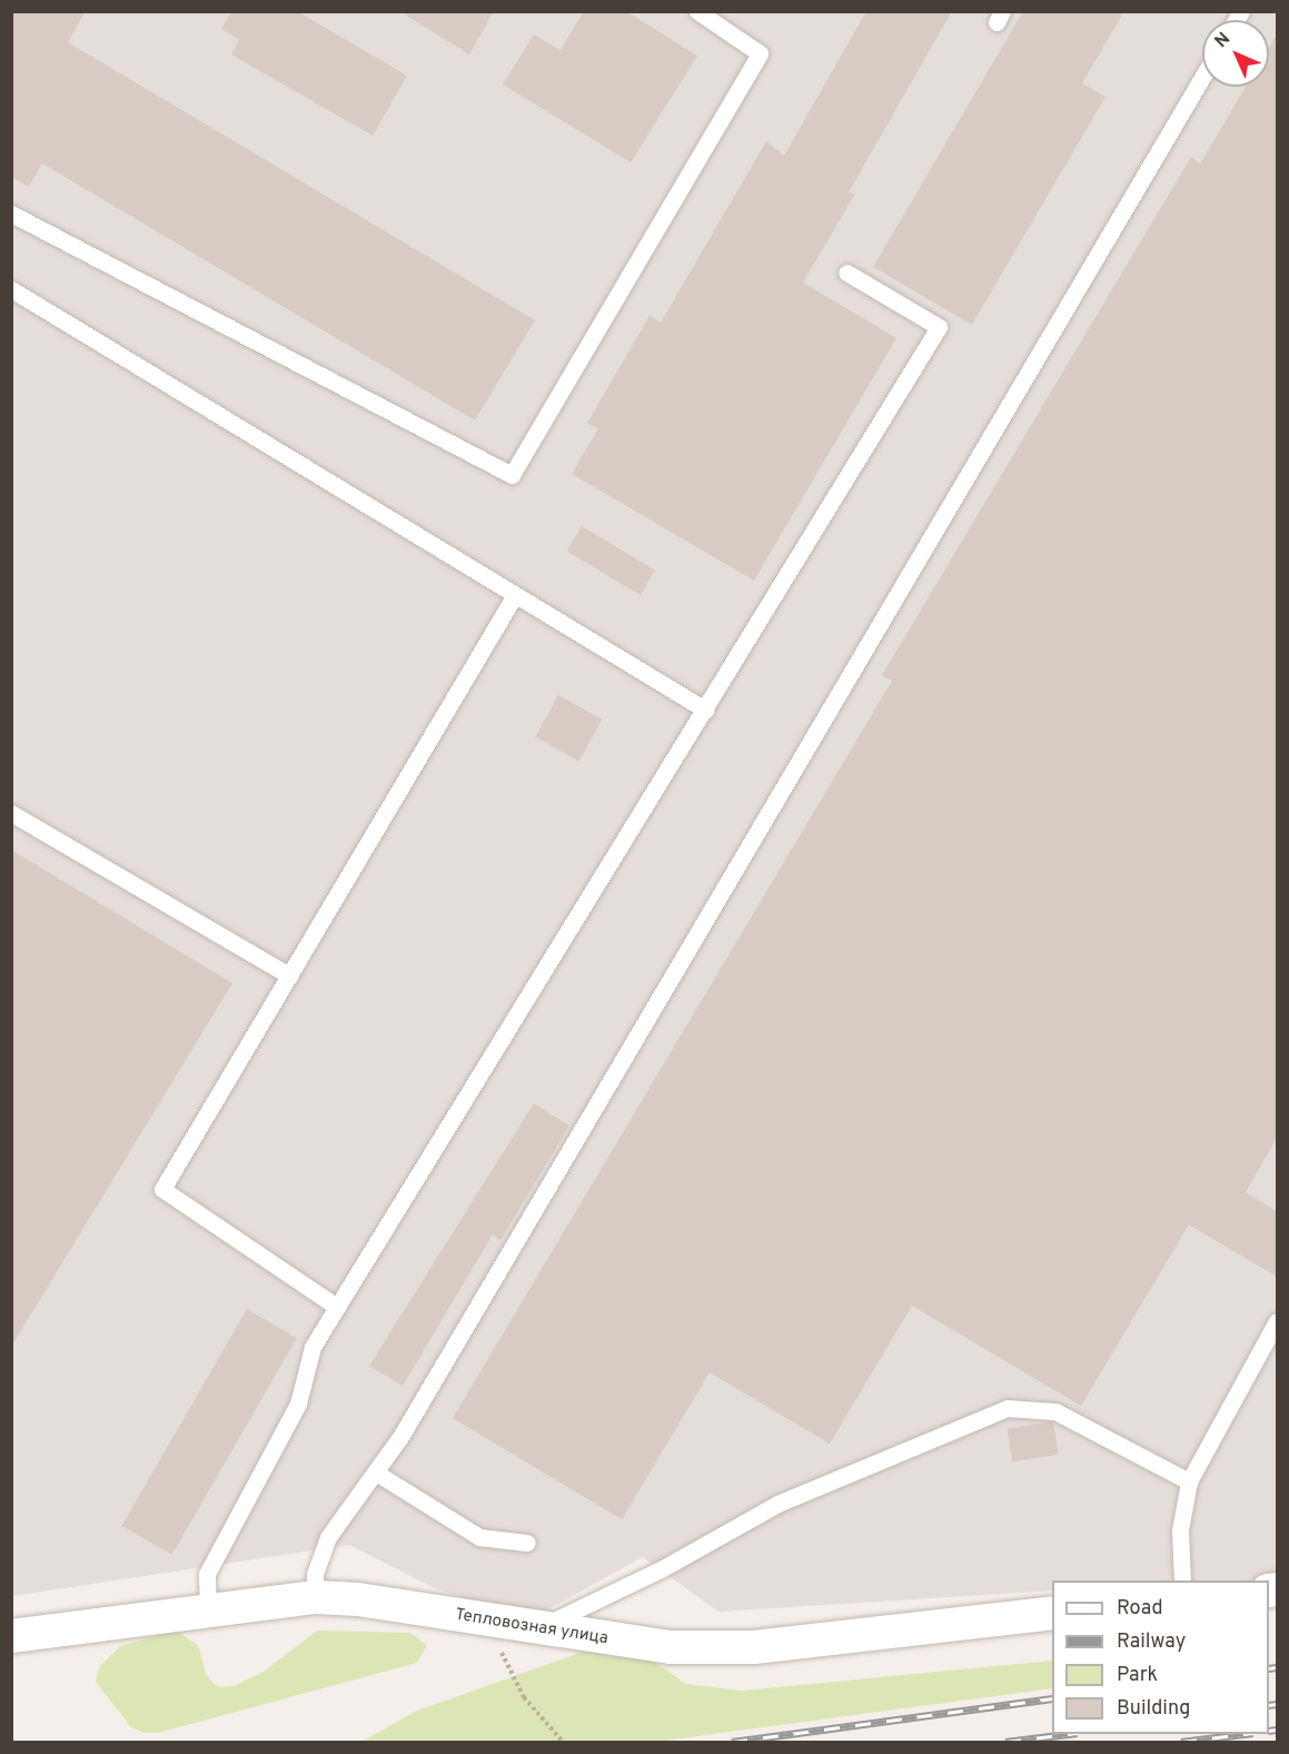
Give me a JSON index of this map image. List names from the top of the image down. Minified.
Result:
{"streets":{"street":["Тепловозная улица"]},"legend":["Road","Railway","Park","Building"],"north":"top left"}
